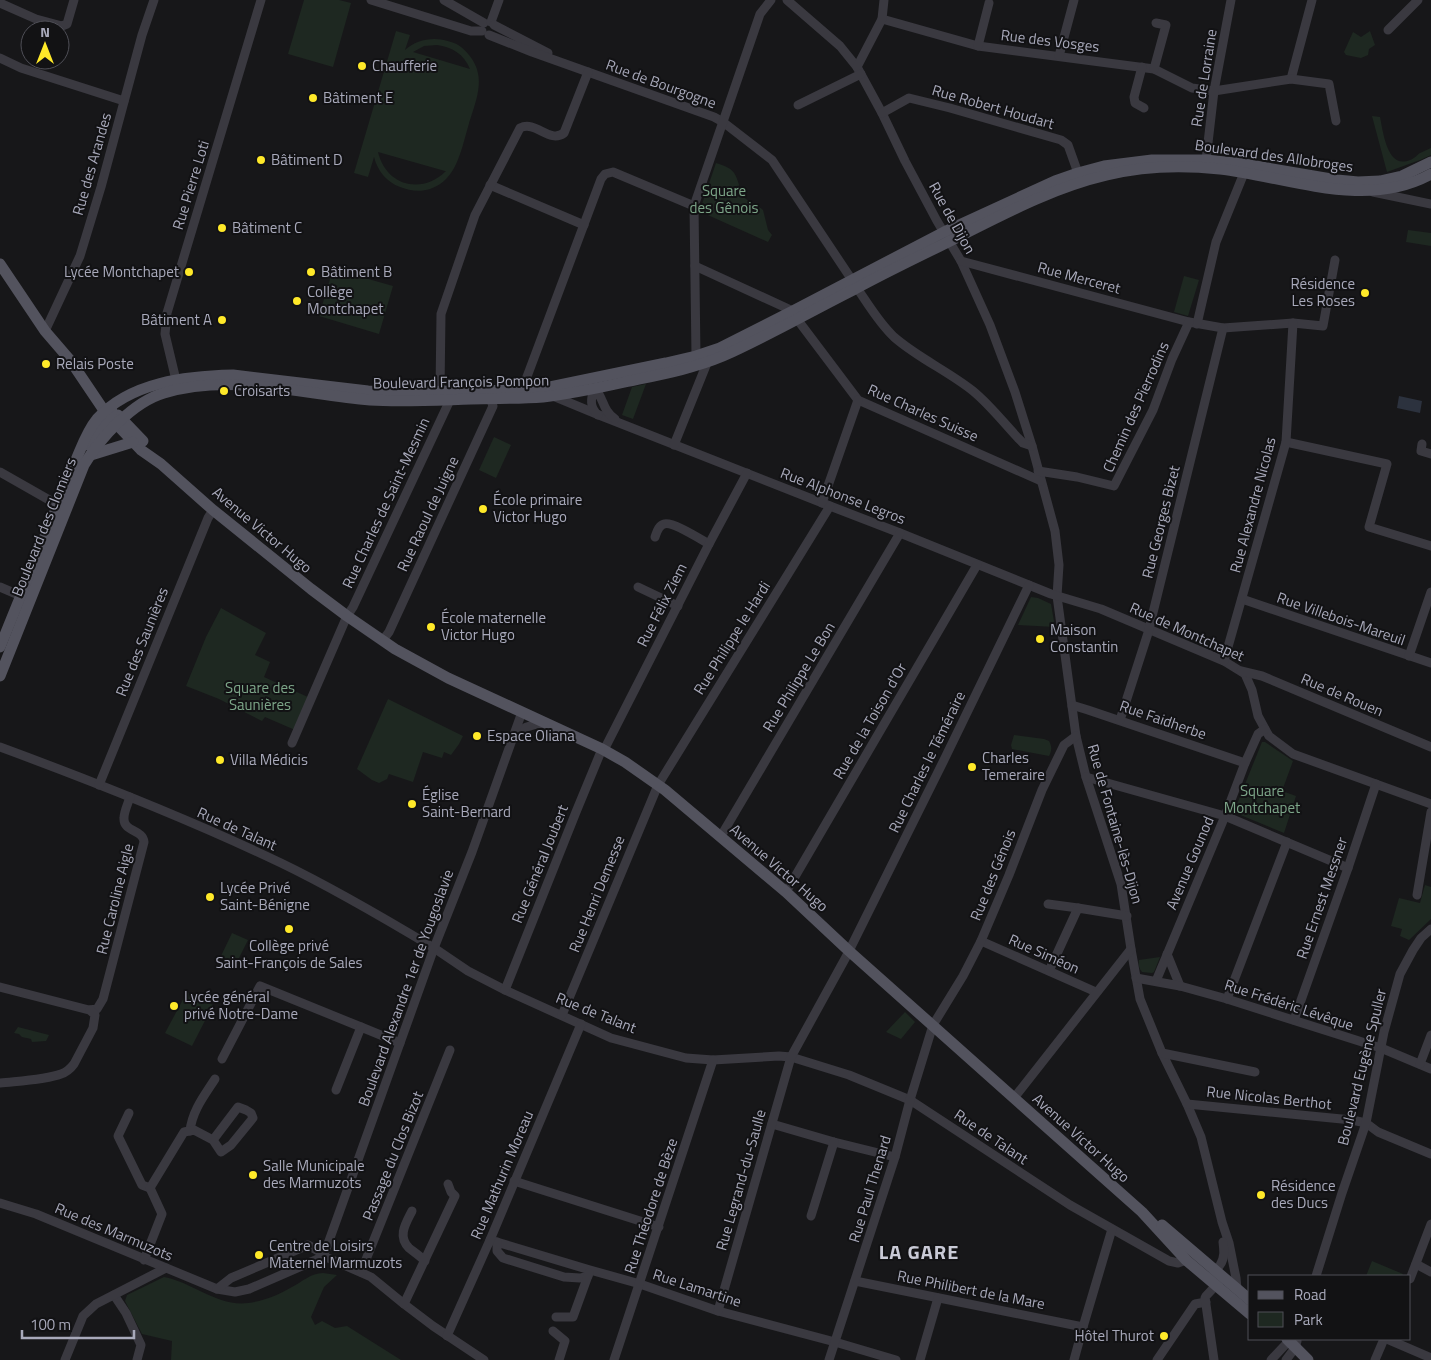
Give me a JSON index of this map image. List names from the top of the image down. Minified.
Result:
{"streets":{"main road":["Boulevard des Allobroges","Boulevard François Pompon","Boulevard des Clomiers","Avenue Victor Hugo"],"street":["Rue des Vosges","Rue de Lorraine","Rue de Bourgogne","Rue Robert Houdart","Rue des Arandes","Rue Pierre Loti","Rue de Dijon","Rue Merceret","Chemin des Pierrodins","Rue Charles Suisse","Rue Alphonse Legros","Rue Charles de Saint-Mesmin","Rue Alexandre Nicolas","Rue Raoul de Juigne","Rue Georges Bizet","Rue Félix Ziem","Rue Villebois-Mareuil","Rue de Montchapet","Rue Philippe le Hardi","Rue des Saunières","Rue Philippe Le Bon","Rue de Rouen","Rue Faidherbe","Rue de la Toison d'Or","Rue Charles le Téméraire","Rue de Fontaine-lès-Dijon","Rue de Talant","Avenue Gounod","Rue Général Joubert","Rue des Génois","Rue Henri Demesse","Rue Ernest Messner","Rue Caroline Aigle","Rue Siméon","Boulevard Alexandre 1er de Yougoslavie","Rue Frédéric Lévêque","Boulevard Eugène Spuller","Rue Nicolas Berthot","Passage du Clos Bizot","Rue Mathurin Moreau","Rue Legrand-du-Saulle","Rue Paul Thenard","Rue Théodore de Bèze","Rue des Marmuzots","Rue Lamartine","Rue Philibert de la Mare"]},"crossings":[["Rue des Vosges","Rue de Lorraine"],["Rue de Lorraine","Boulevard des Allobroges"],["Rue de Bourgogne","Rue de Dijon"],["Rue de Bourgogne","Boulevard François Pompon"],["Rue Robert Houdart","Boulevard des Allobroges"],["Rue Robert Houdart","Rue de Dijon"],["Boulevard des Allobroges","Rue de Dijon"],["Boulevard des Allobroges","Boulevard François Pompon"],["Rue des Arandes","Avenue Victor Hugo"],["Rue Pierre Loti","Boulevard François Pompon"],["Rue de Dijon","Rue Merceret"],["Rue de Dijon","Boulevard François Pompon"],["Rue de Dijon","Chemin des Pierrodins"],["Rue de Dijon","Rue Charles Suisse"],["Rue de Dijon","Rue de Fontaine-lès-Dijon"],["Rue Merceret","Chemin des Pierrodins"],["Rue Merceret","Rue Alexandre Nicolas"],["Rue Merceret","Rue Georges Bizet"],["Boulevard François Pompon","Rue Charles Suisse"],["Boulevard François Pompon","Rue Alphonse Legros"],["Boulevard François Pompon","Rue Charles de Saint-Mesmin"],["Boulevard François Pompon","Rue Raoul de Juigne"],["Boulevard François Pompon","Boulevard des Clomiers"],["Boulevard François Pompon","Avenue Victor Hugo"],["Rue Charles Suisse","Rue Philippe le Hardi"],["Rue Charles Suisse","Rue de Fontaine-lès-Dijon"],["Rue Alphonse Legros","Rue Félix Ziem"],["Rue Alphonse Legros","Rue de Montchapet"],["Rue Alphonse Legros","Rue Philippe le Hardi"],["Rue Alphonse Legros","Rue Philippe Le Bon"],["Rue Alphonse Legros","Rue de la Toison d'Or"],["Rue Alphonse Legros","Rue Charles le Téméraire"],["Rue Alphonse Legros","Rue de Fontaine-lès-Dijon"],["Rue Charles de Saint-Mesmin","Avenue Victor Hugo"],["Rue Alexandre Nicolas","Rue Villebois-Mareuil"],["Rue Alexandre Nicolas","Rue de Montchapet"],["Rue Raoul de Juigne","Avenue Victor Hugo"],["Rue Georges Bizet","Rue de Montchapet"],["Rue Georges Bizet","Rue Faidherbe"],["Boulevard des Clomiers","Avenue Victor Hugo"],["Avenue Victor Hugo","Rue Félix Ziem"],["Avenue Victor Hugo","Rue Philippe le Hardi"],["Avenue Victor Hugo","Rue des Saunières"],["Avenue Victor Hugo","Rue Philippe Le Bon"],["Avenue Victor Hugo","Rue de la Toison d'Or"],["Avenue Victor Hugo","Rue Charles le Téméraire"],["Avenue Victor Hugo","Rue de Fontaine-lès-Dijon"],["Avenue Victor Hugo","Rue de Talant"],["Avenue Victor Hugo","Rue Général Joubert"],["Avenue Victor Hugo","Rue des Génois"],["Avenue Victor Hugo","Rue Henri Demesse"],["Avenue Victor Hugo","Boulevard Alexandre 1er de Yougoslavie"],["Avenue Victor Hugo","Rue Paul Thenard"],["Rue Félix Ziem","Rue Général Joubert"],["Rue de Montchapet","Rue de Rouen"],["Rue de Montchapet","Rue de Fontaine-lès-Dijon"],["Rue de Montchapet","Avenue Gounod"],["Rue de Montchapet","Rue Ernest Messner"],["Rue Philippe le Hardi","Rue Henri Demesse"],["Rue des Saunières","Rue de Talant"],["Rue Faidherbe","Rue de Fontaine-lès-Dijon"],["Rue Faidherbe","Avenue Gounod"],["Rue Charles le Téméraire","Rue de Talant"],["Rue Charles le Téméraire","Rue Legrand-du-Saulle"],["Rue de Fontaine-lès-Dijon","Rue des Génois"],["Rue de Fontaine-lès-Dijon","Rue Frédéric Lévêque"],["Rue de Fontaine-lès-Dijon","Rue Nicolas Berthot"],["Rue de Talant","Rue Général Joubert"],["Rue de Talant","Rue Henri Demesse"],["Rue de Talant","Rue Caroline Aigle"],["Rue de Talant","Boulevard Alexandre 1er de Yougoslavie"],["Rue de Talant","Rue Mathurin Moreau"],["Rue de Talant","Rue Legrand-du-Saulle"],["Rue de Talant","Rue Paul Thenard"],["Rue de Talant","Rue Théodore de Bèze"],["Avenue Gounod","Rue Frédéric Lévêque"],["Rue des Génois","Rue Siméon"],["Rue des Génois","Rue Paul Thenard"],["Rue Ernest Messner","Rue Frédéric Lévêque"],["Boulevard Alexandre 1er de Yougoslavie","Rue des Marmuzots"],["Rue Frédéric Lévêque","Boulevard Eugène Spuller"],["Boulevard Eugène Spuller","Rue Nicolas Berthot"],["Rue Mathurin Moreau","Rue Lamartine"],["Rue Legrand-du-Saulle","Rue Lamartine"],["Rue Paul Thenard","Rue Lamartine"],["Rue Paul Thenard","Rue Philibert de la Mare"],["Rue Théodore de Bèze","Rue Lamartine"]],"districts":["LA GARE"],"parks":["Square des Gênois","Square des Saunières","Square Montchapet"],"places":["Chaufferie","Bâtiment E","Bâtiment D","Bâtiment C","Lycée Montchapet","Bâtiment B","Résidence Les Roses","Collège Montchapet","Bâtiment A","Relais Poste","Croisarts","École primaire Victor Hugo","École maternelle Victor Hugo","Maison Constantin","Espace Oliana","Villa Médicis","Charles Temeraire","Église Saint-Bernard","Lycée Privé Saint-Bénigne","Collège privé Saint-François de Sales","Lycée général privé Notre-Dame","Salle Municipale des Marmuzots","Résidence des Ducs","Centre de Loisirs Maternel Marmuzots","Hôtel Thurot"],"legend":["Road","Park"],"scale_bar":"100 m","north":"top"}
